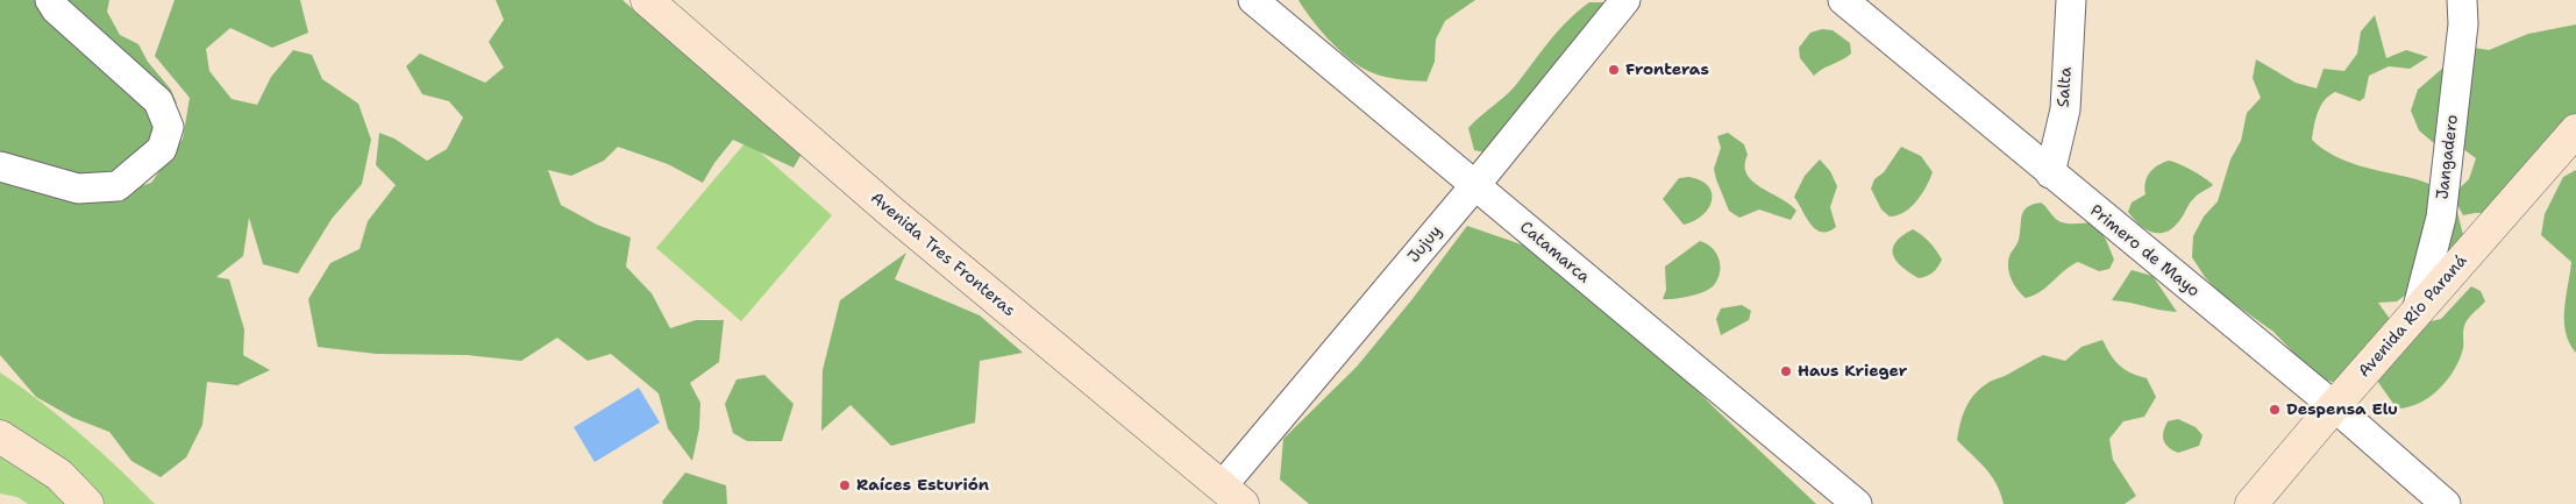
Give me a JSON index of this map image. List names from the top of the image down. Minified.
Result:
{"streets":{"main road":["Avenida Tres Fronteras","Avenida Río Paraná"],"street":["Salta","Jangadero","Jujuy","Primero de Mayo","Catamarca"]},"crossings":[["Salta","Primero de Mayo"],["Jangadero","Avenida Río Paraná"],["Jujuy","Catamarca"],["Jujuy","Avenida Tres Fronteras"],["Primero de Mayo","Avenida Río Paraná"]],"places":["Fronteras","Haus Krieger","Despensa Elu","Raíces Esturión"]}
